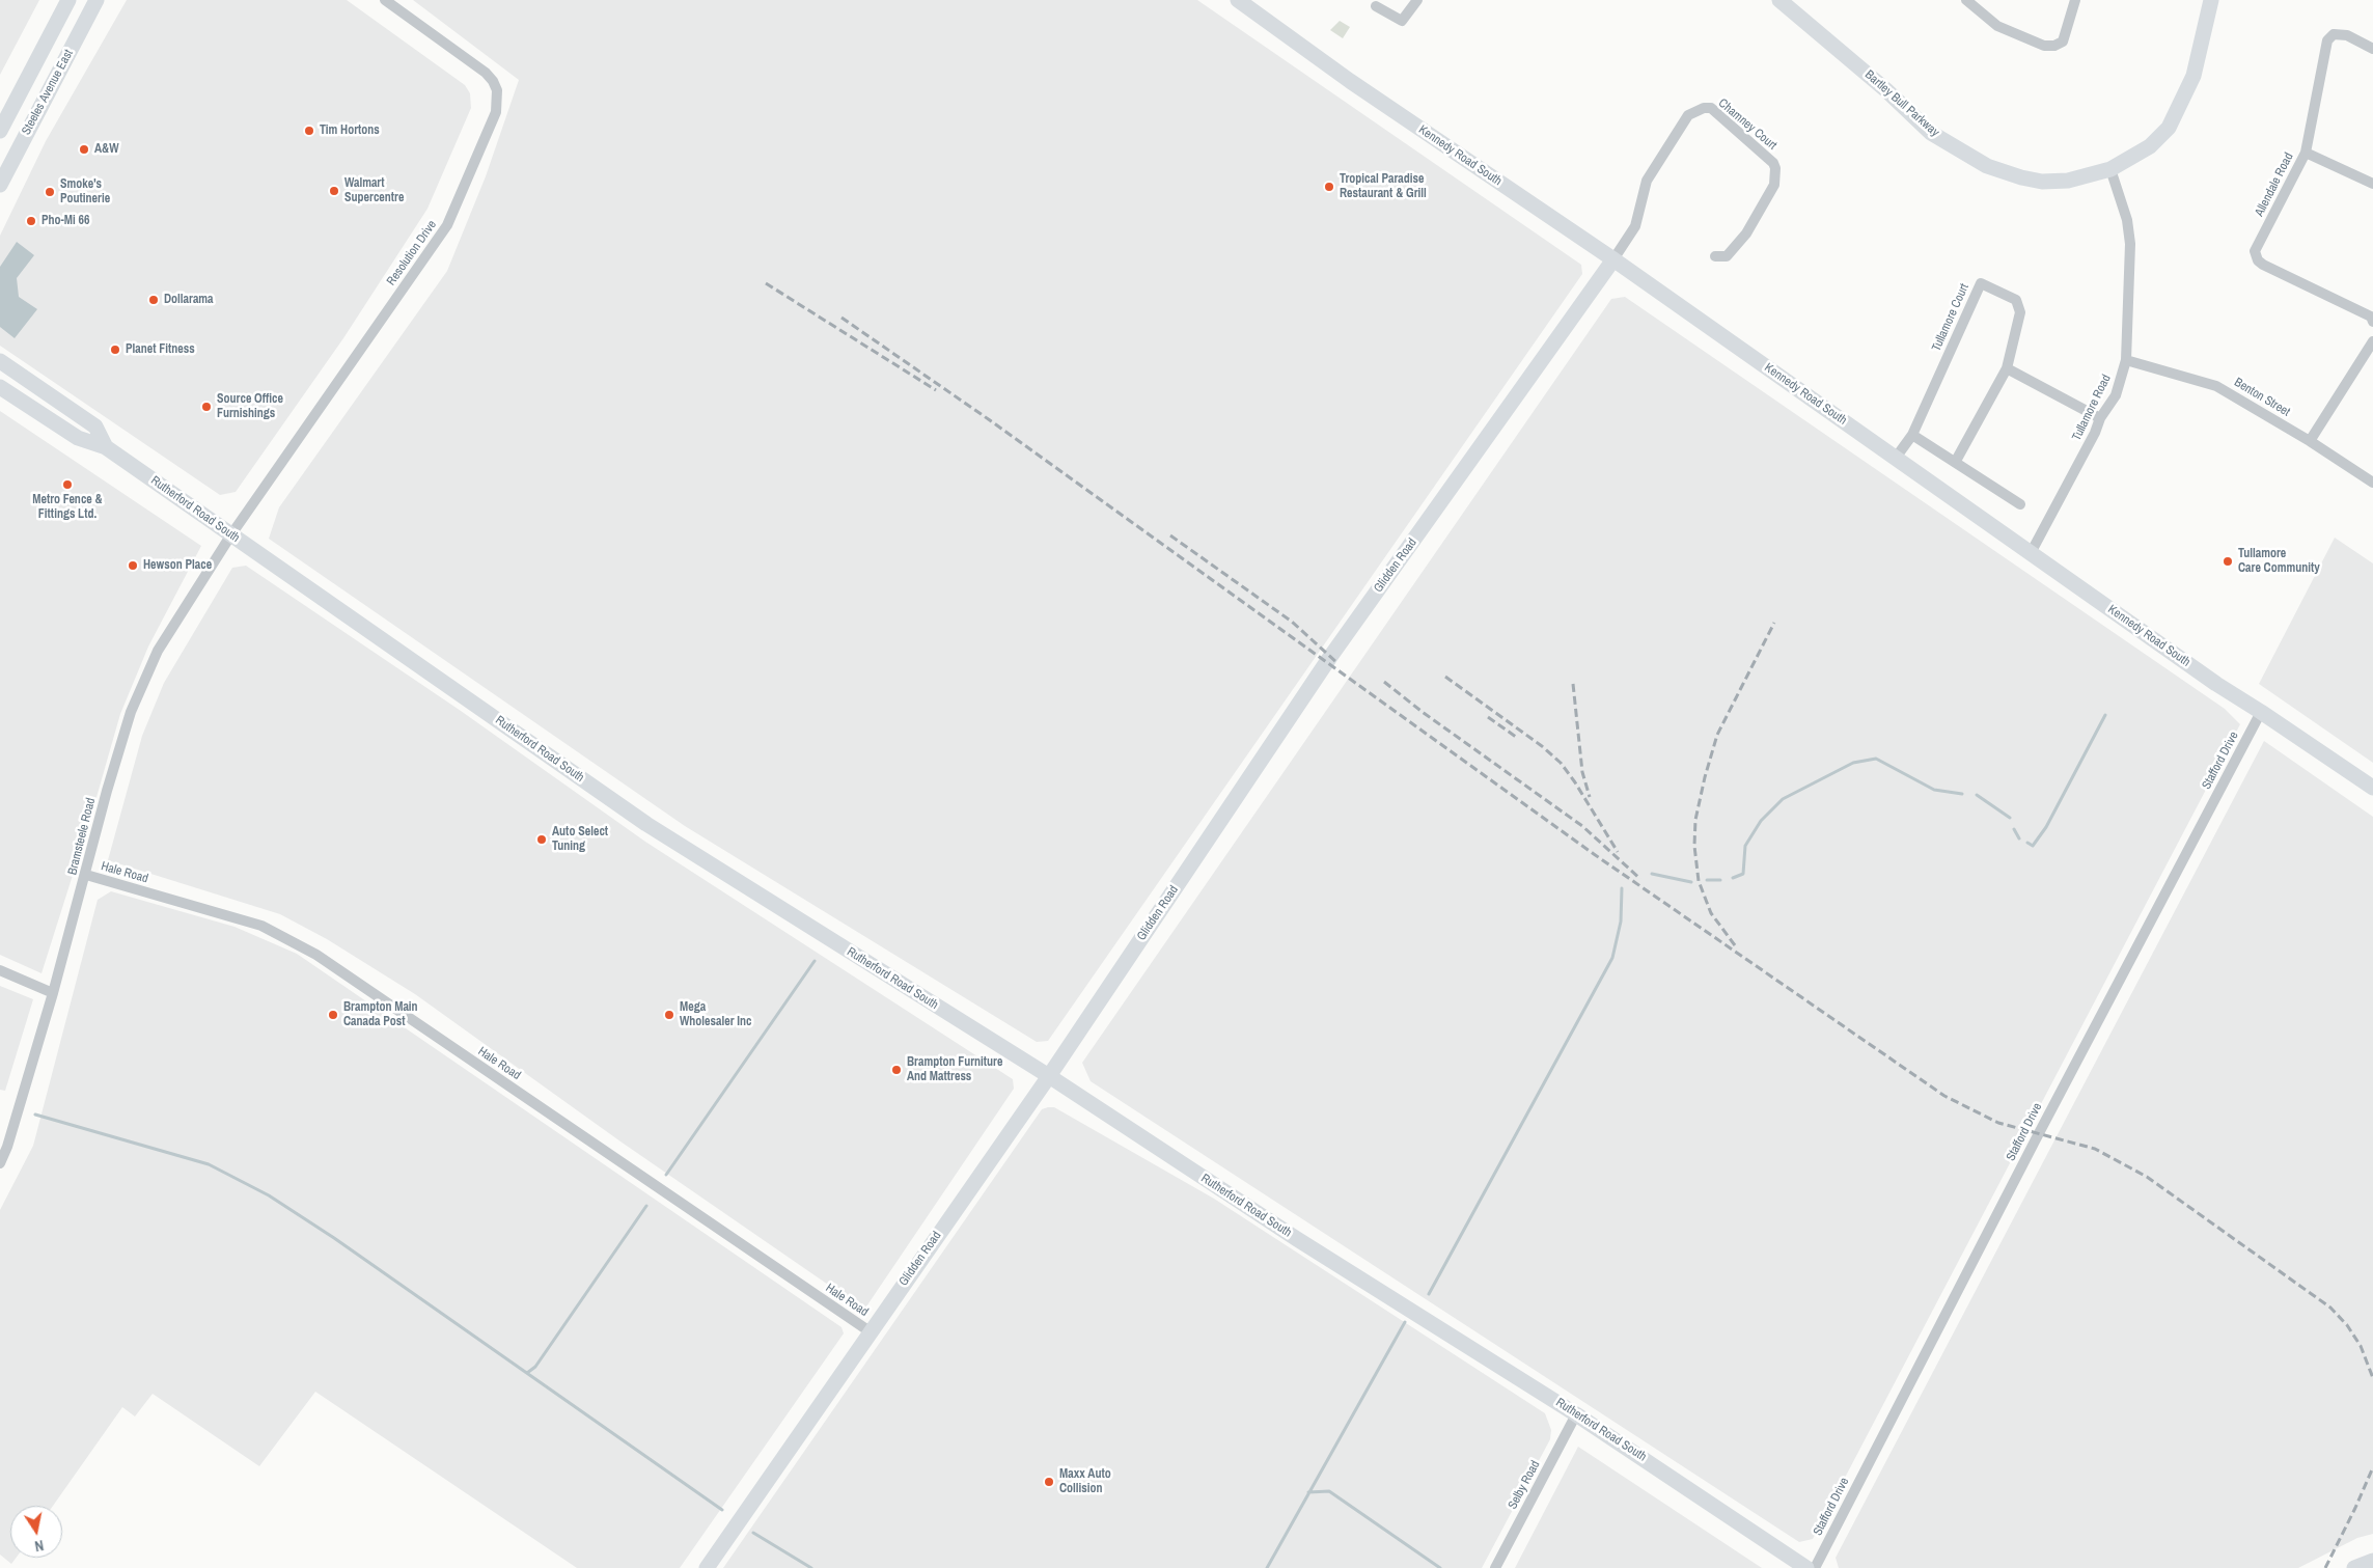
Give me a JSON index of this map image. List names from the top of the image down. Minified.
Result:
{"streets":{"street":["Steeles Avenue East","Bartley Bull Parkway","Chamney Court","Kennedy Road South","Allendale Road","Resolution Drive","Tullamore Court","Benton Street","Tullamore Road","Rutherford Road South","Glidden Road","Stafford Drive","Bramsteele Road","Hale Road","Selby Road"]},"crossings":[["Bartley Bull Parkway","Tullamore Road"],["Chamney Court","Kennedy Road South"],["Chamney Court","Glidden Road"],["Kennedy Road South","Tullamore Court"],["Kennedy Road South","Tullamore Road"],["Kennedy Road South","Glidden Road"],["Kennedy Road South","Stafford Drive"],["Resolution Drive","Rutherford Road South"],["Resolution Drive","Bramsteele Road"],["Benton Street","Tullamore Road"],["Rutherford Road South","Glidden Road"],["Rutherford Road South","Bramsteele Road"],["Rutherford Road South","Selby Road"],["Glidden Road","Hale Road"],["Bramsteele Road","Hale Road"]],"places":["Tim Hortons","A&W","Tropical Paradise Restaurant & Grill","Walmart Supercentre","Smoke's Poutinerie","Pho-Mi 66","Dollarama","Planet Fitness","Source Office Furnishings","Metro Fence & Fittings Ltd.","Tullamore Care Community","Hewson Place","Auto Select Tuning","Brampton Main Canada Post","Mega Wholesaler Inc","Brampton Furniture And Mattress","Maxx Auto Collision"],"north":"bottom"}
